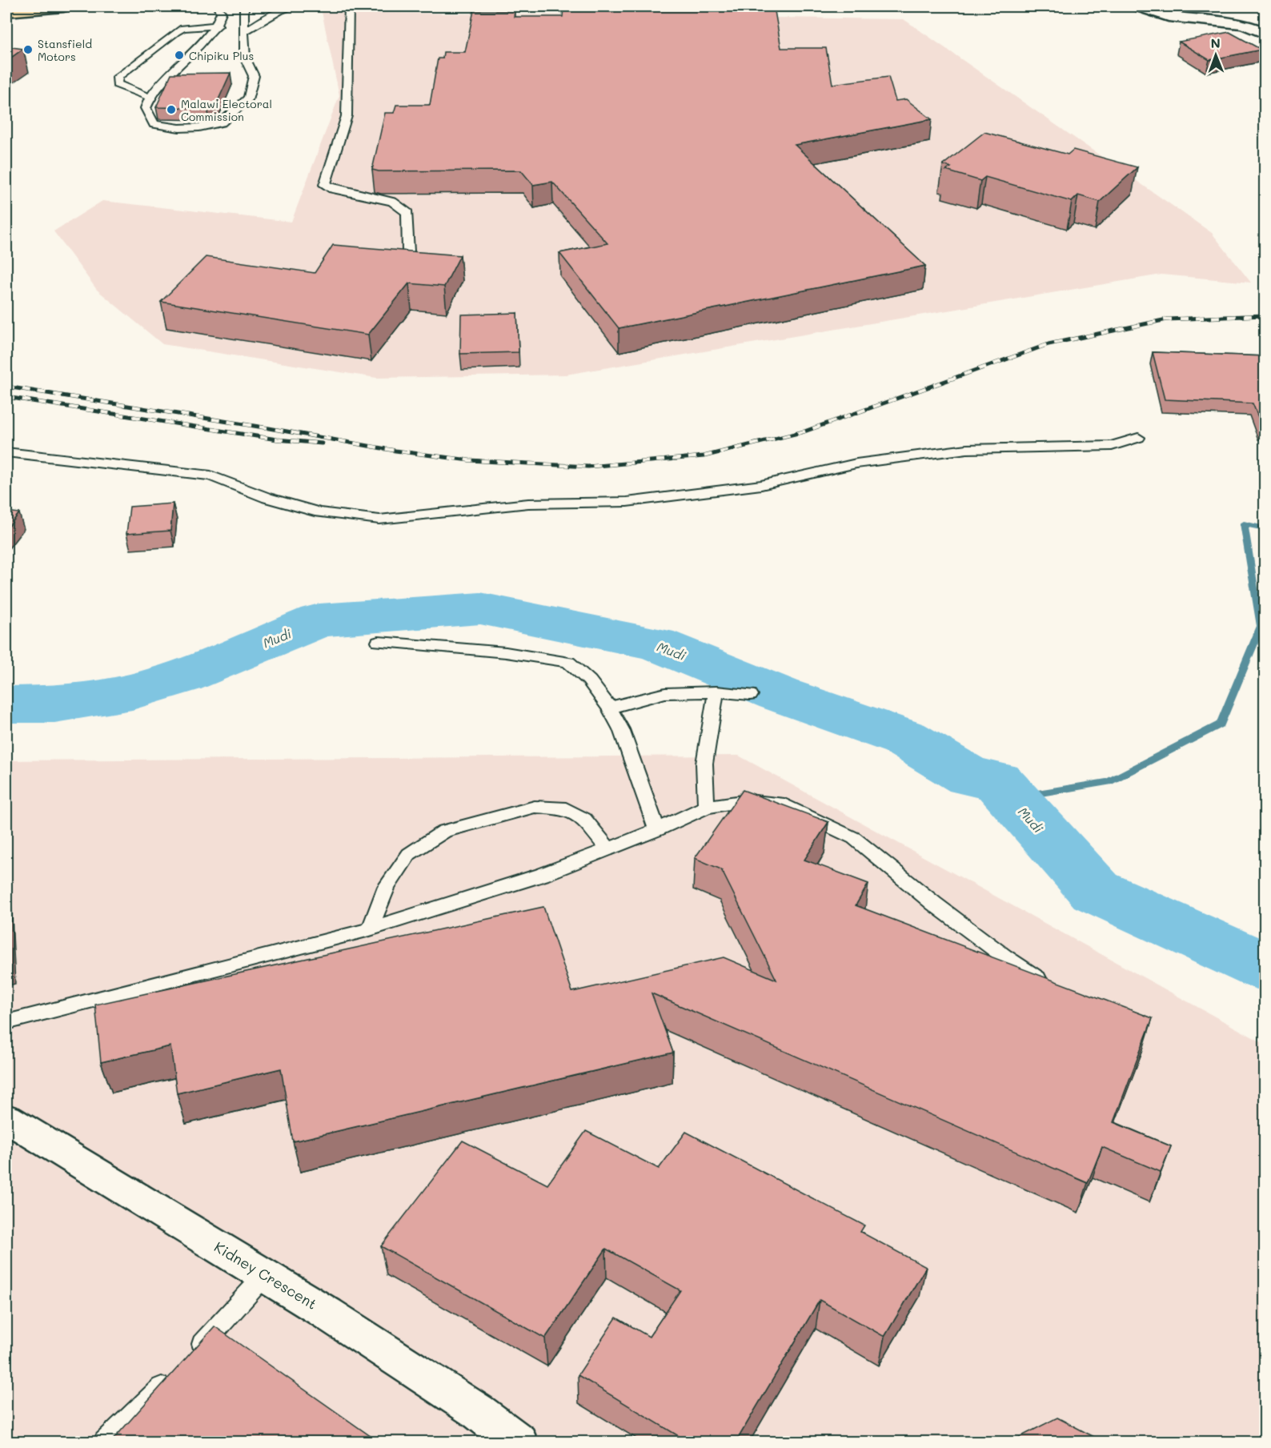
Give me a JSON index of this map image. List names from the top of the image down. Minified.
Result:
{"streets":{"street":["Kidney Crescent"]},"water":["Mudi"],"places":["Stansfield Motors","Chipiku Plus","Malawi Electoral Commission"],"north":"top"}
